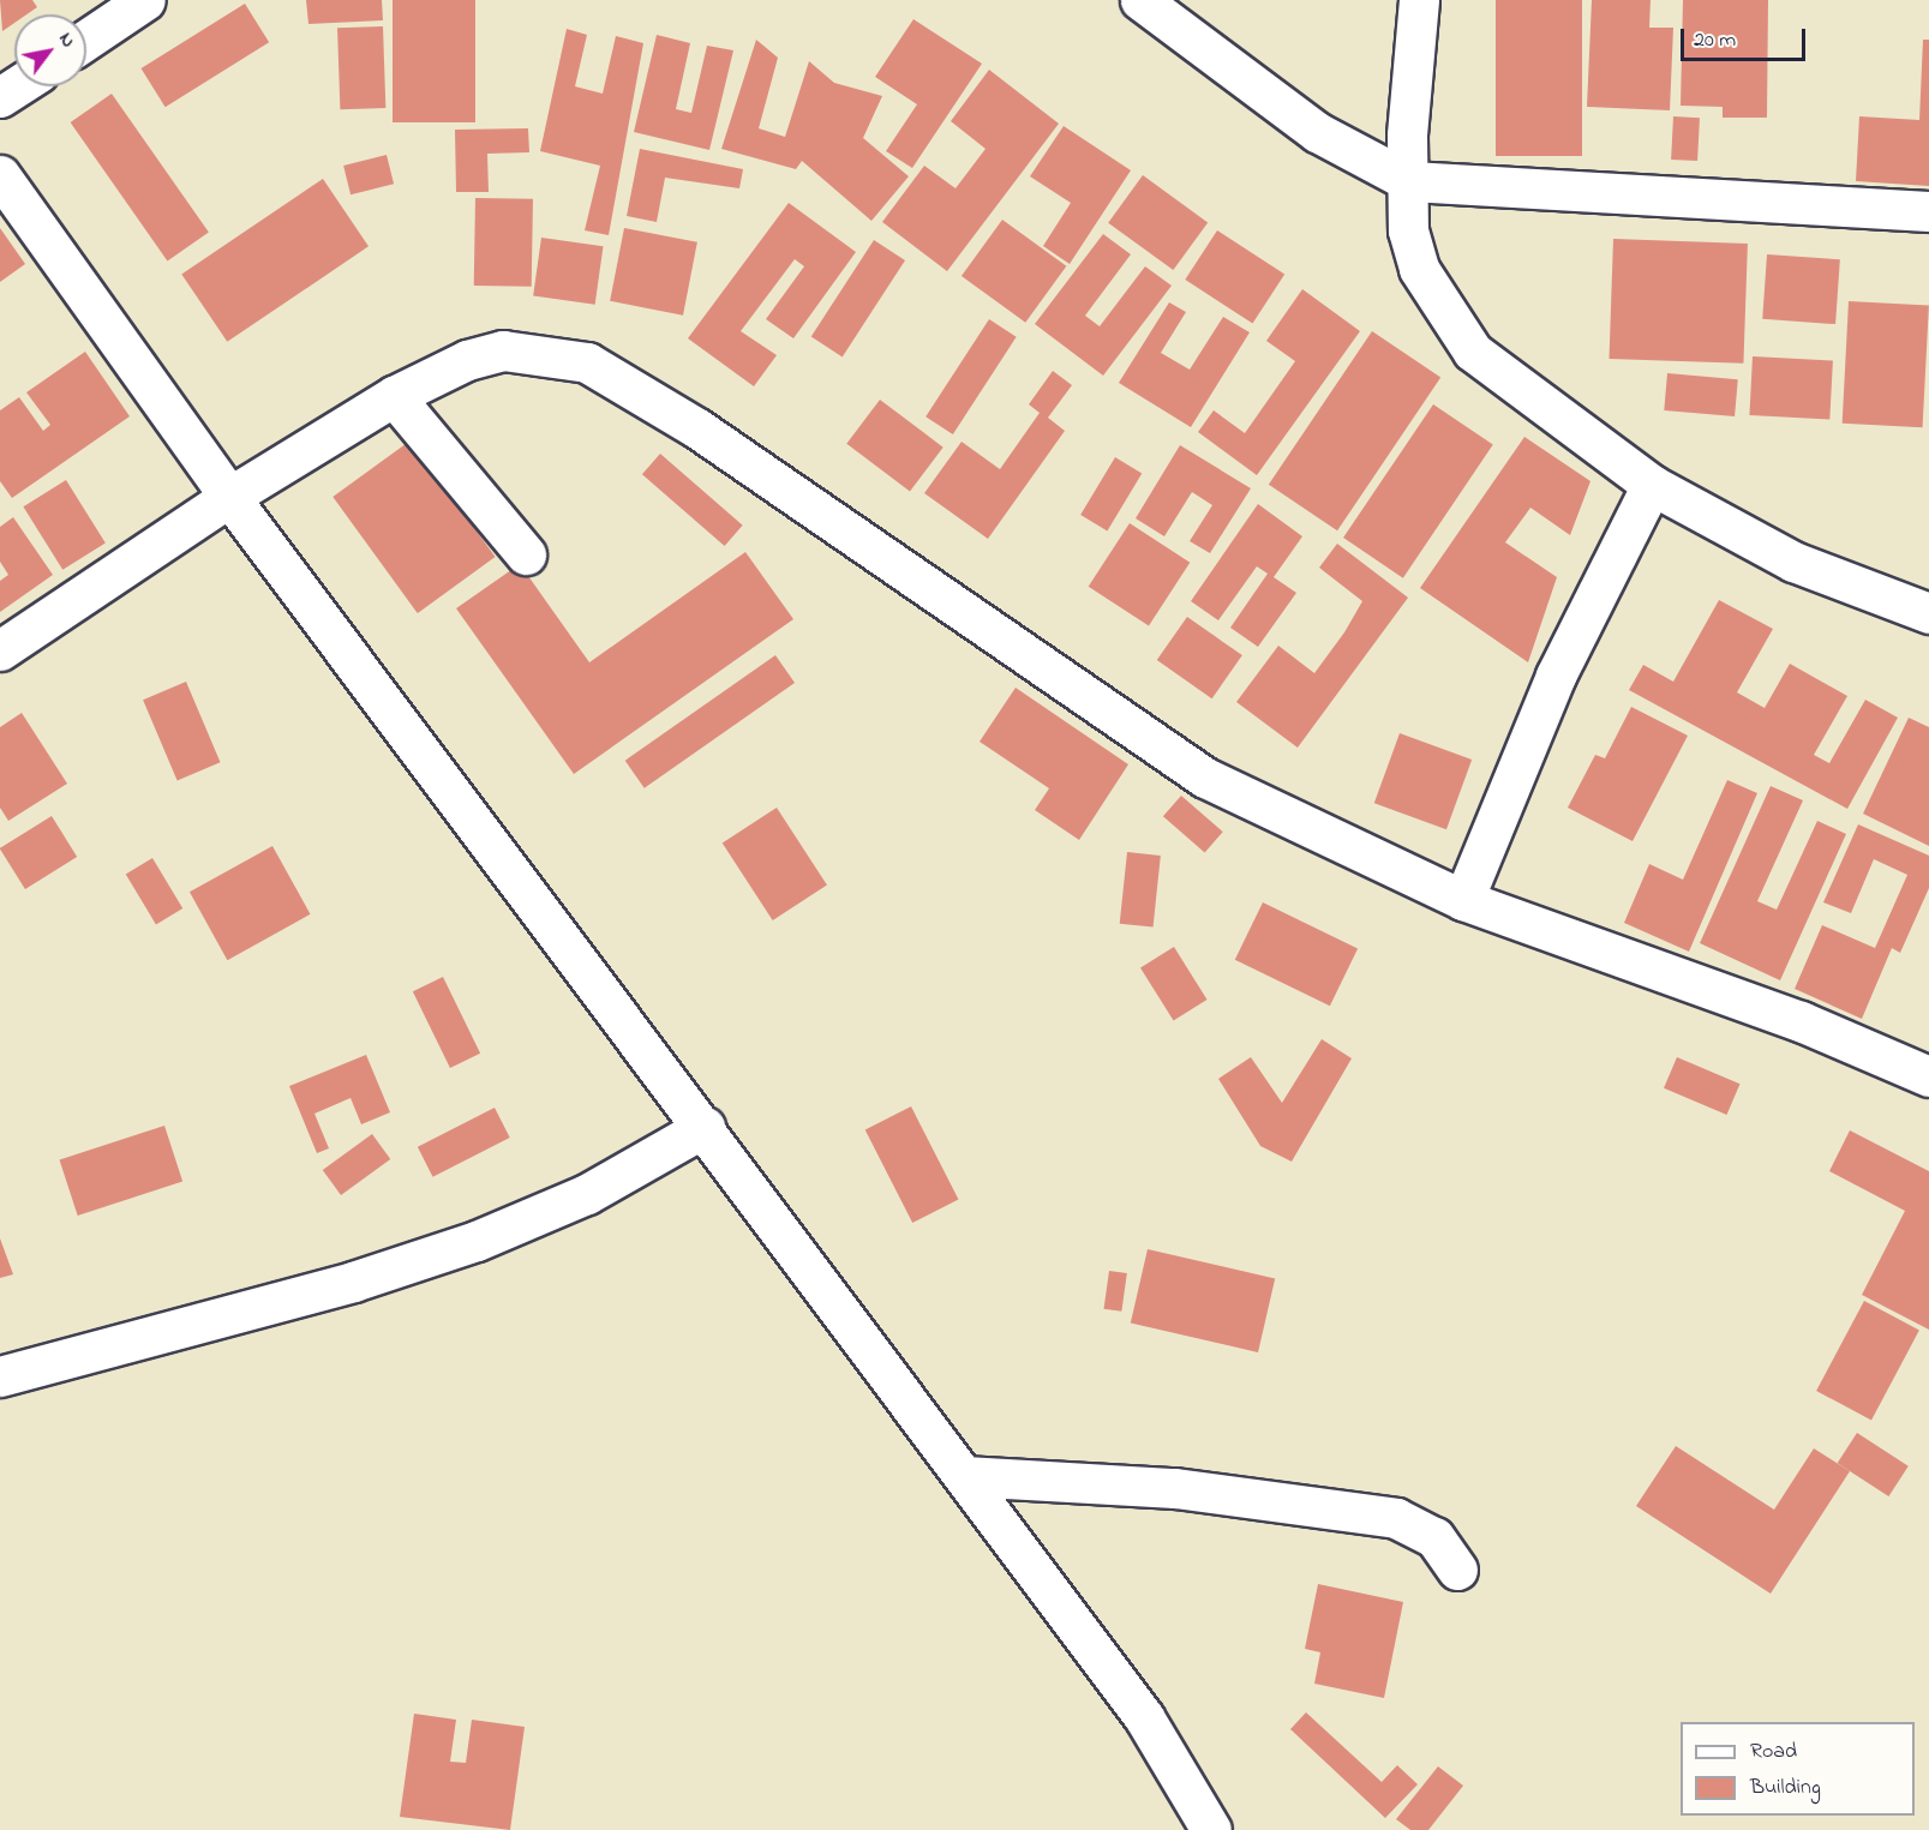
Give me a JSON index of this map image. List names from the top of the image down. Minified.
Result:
{"legend":["Road","Building"],"scale_bar":"20 m","north":"top right"}
